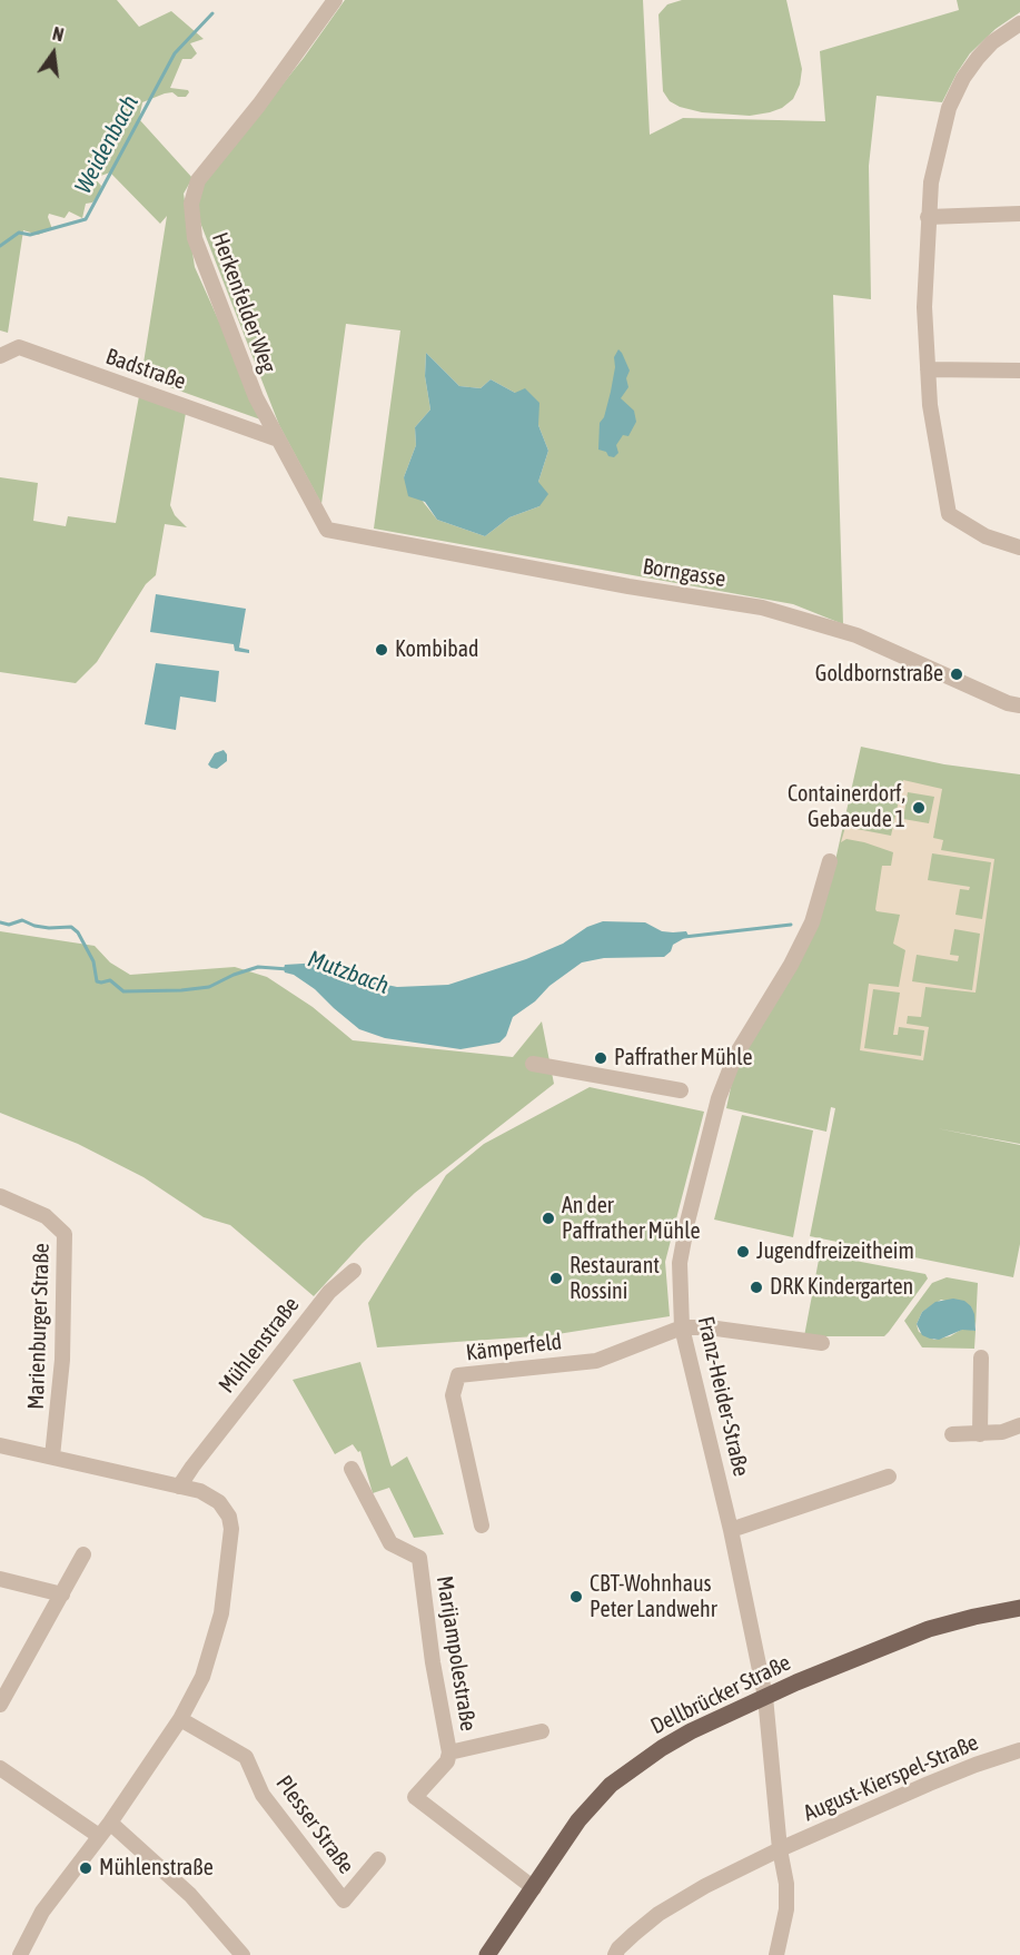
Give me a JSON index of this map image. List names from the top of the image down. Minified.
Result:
{"streets":{"main road":["Dellbrücker Straße"],"street":["Herkenfelder Weg","Badstraße","Borngasse","Marienburger Straße","Mühlenstraße","Kämperfeld","Franz-Heider-Straße","Marijampolestraße","August-Kierspel-Straße","Plesser Straße"]},"crossings":[["Herkenfelder Weg","Badstraße"],["Herkenfelder Weg","Borngasse"],["Kämperfeld","Franz-Heider-Straße"],["Franz-Heider-Straße","Dellbrücker Straße"],["Franz-Heider-Straße","August-Kierspel-Straße"],["Marijampolestraße","Dellbrücker Straße"]],"water":["Weidenbach","Mutzbach"],"places":["Kombibad","Goldbornstraße","Containerdorf, Gebaeude 1","Paffrather Mühle","An der Paffrather Mühle","Jugendfreizeitheim","Restaurant Rossini","DRK Kindergarten","CBT-Wohnhaus Peter Landwehr","Mühlenstraße"],"north":"top"}
